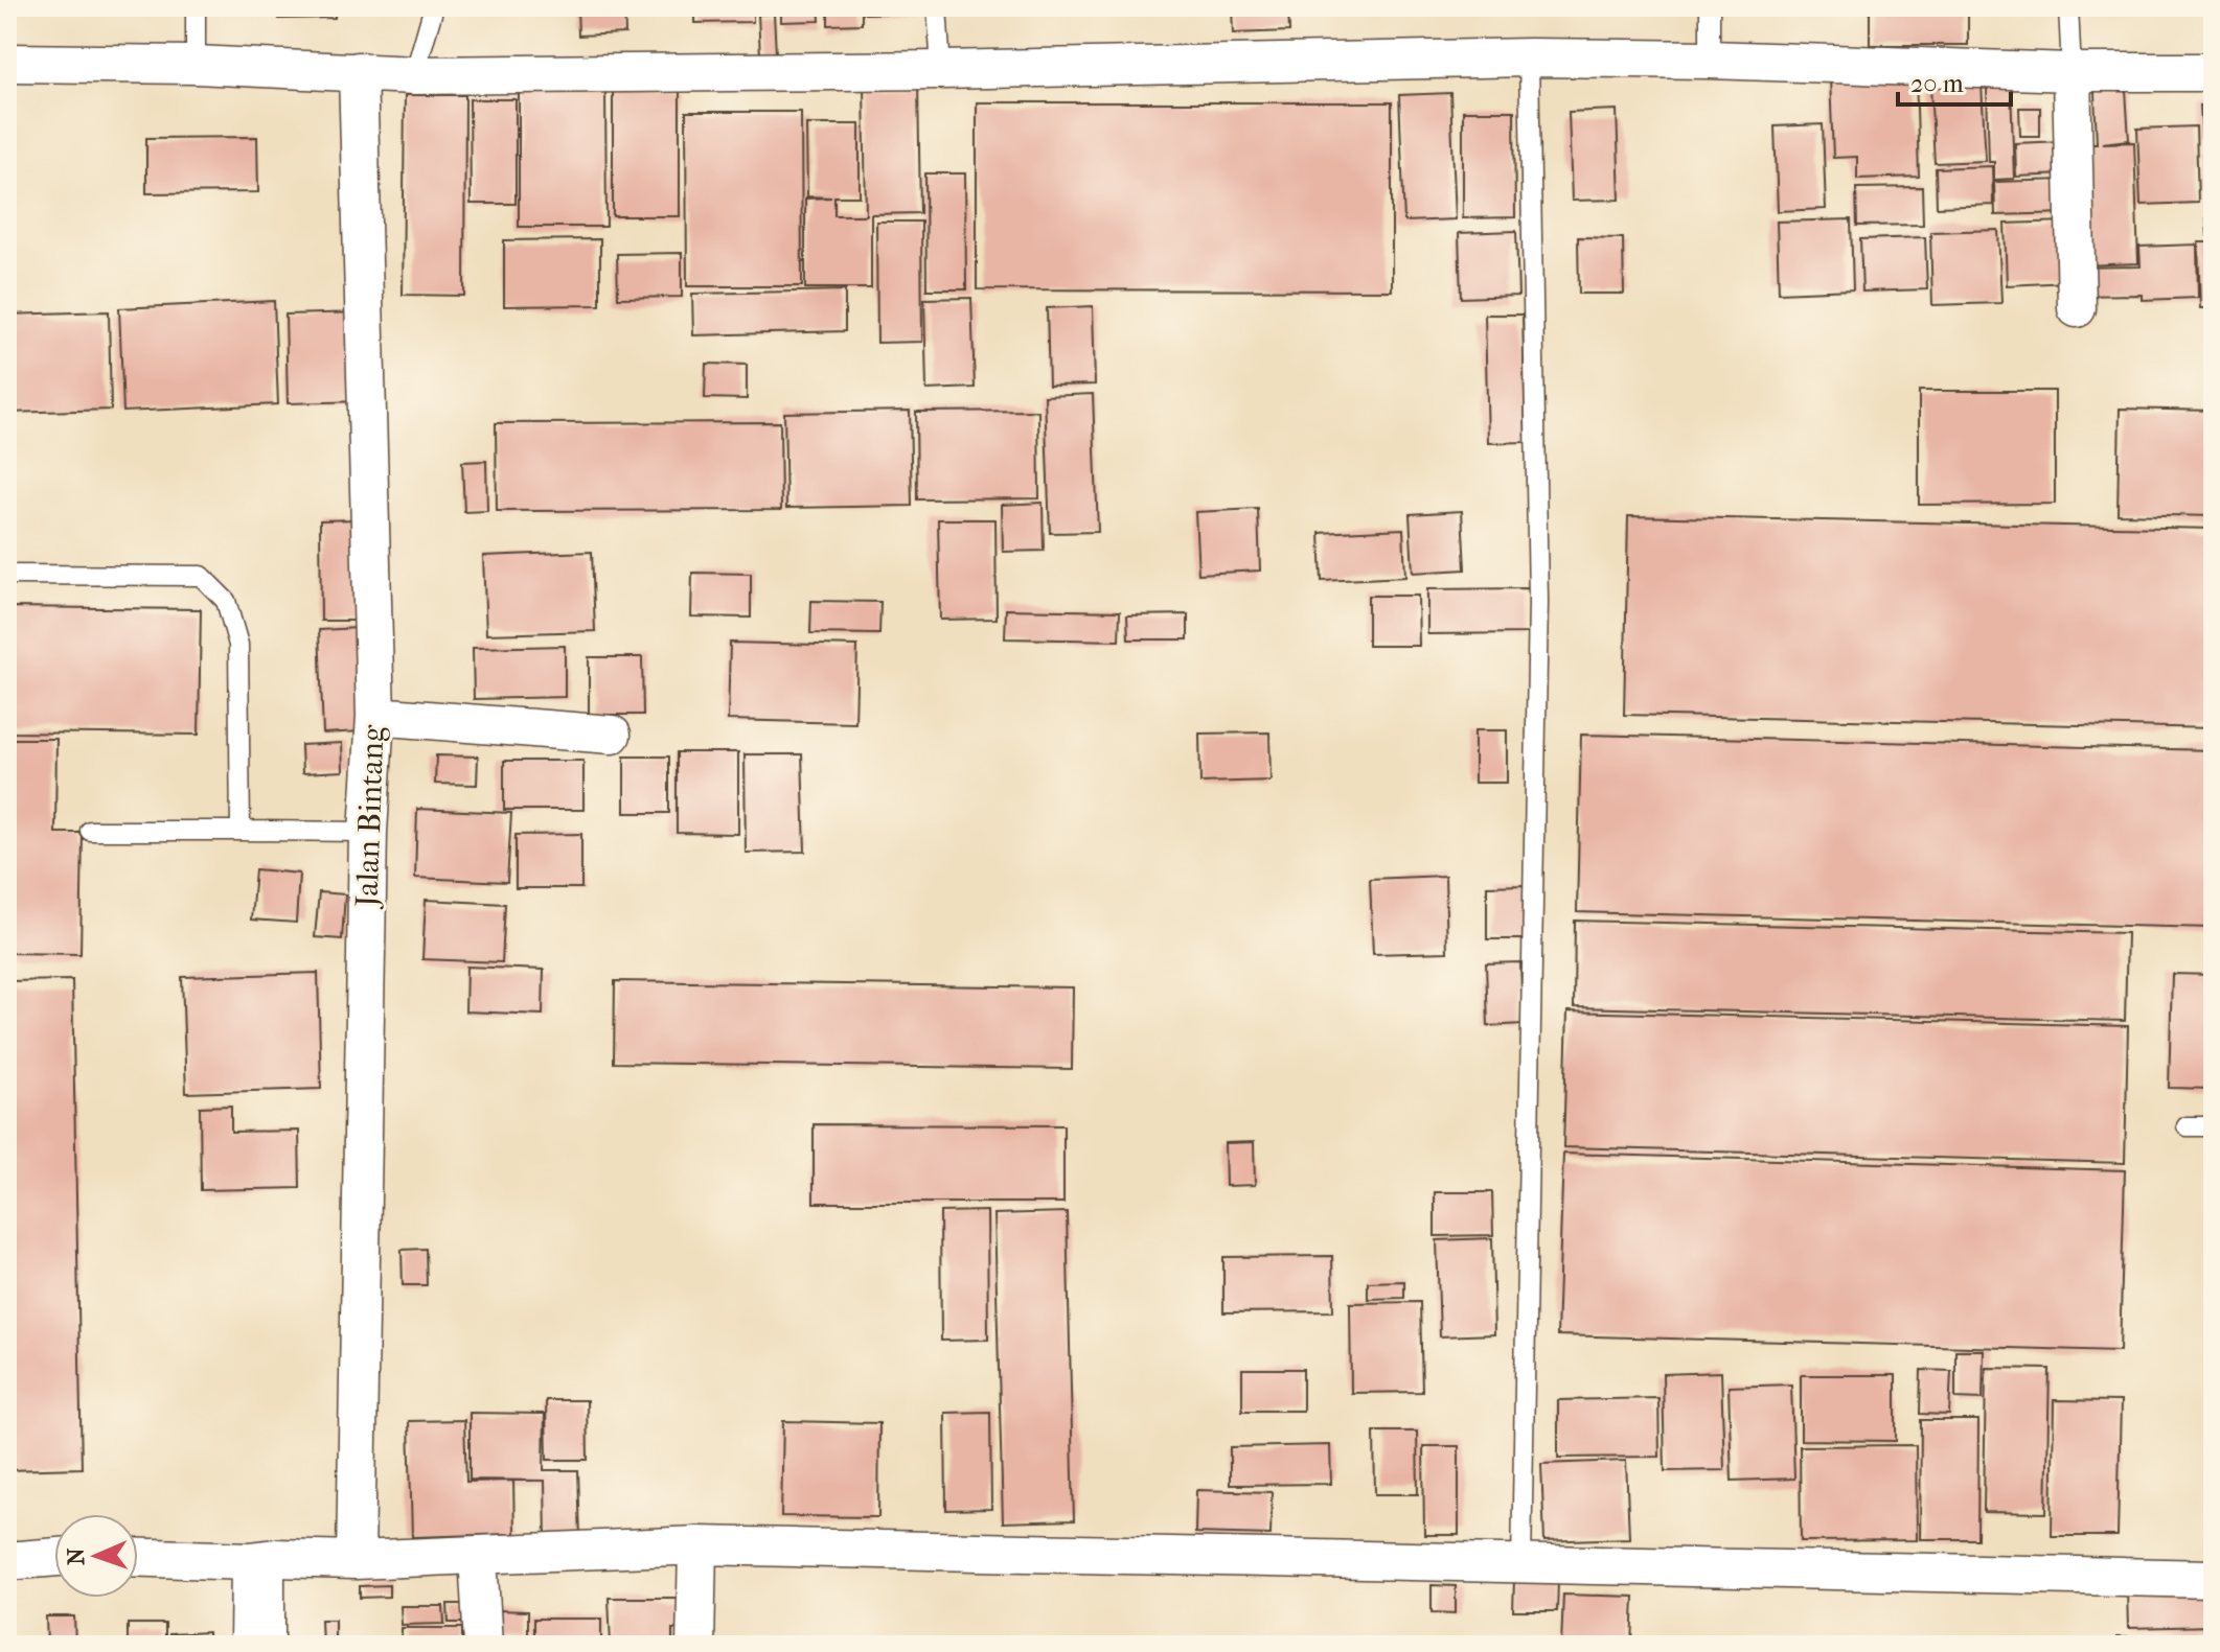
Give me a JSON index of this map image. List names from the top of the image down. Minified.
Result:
{"streets":{"street":["Jalan Bintang"]},"scale_bar":"20 m","north":"left"}
